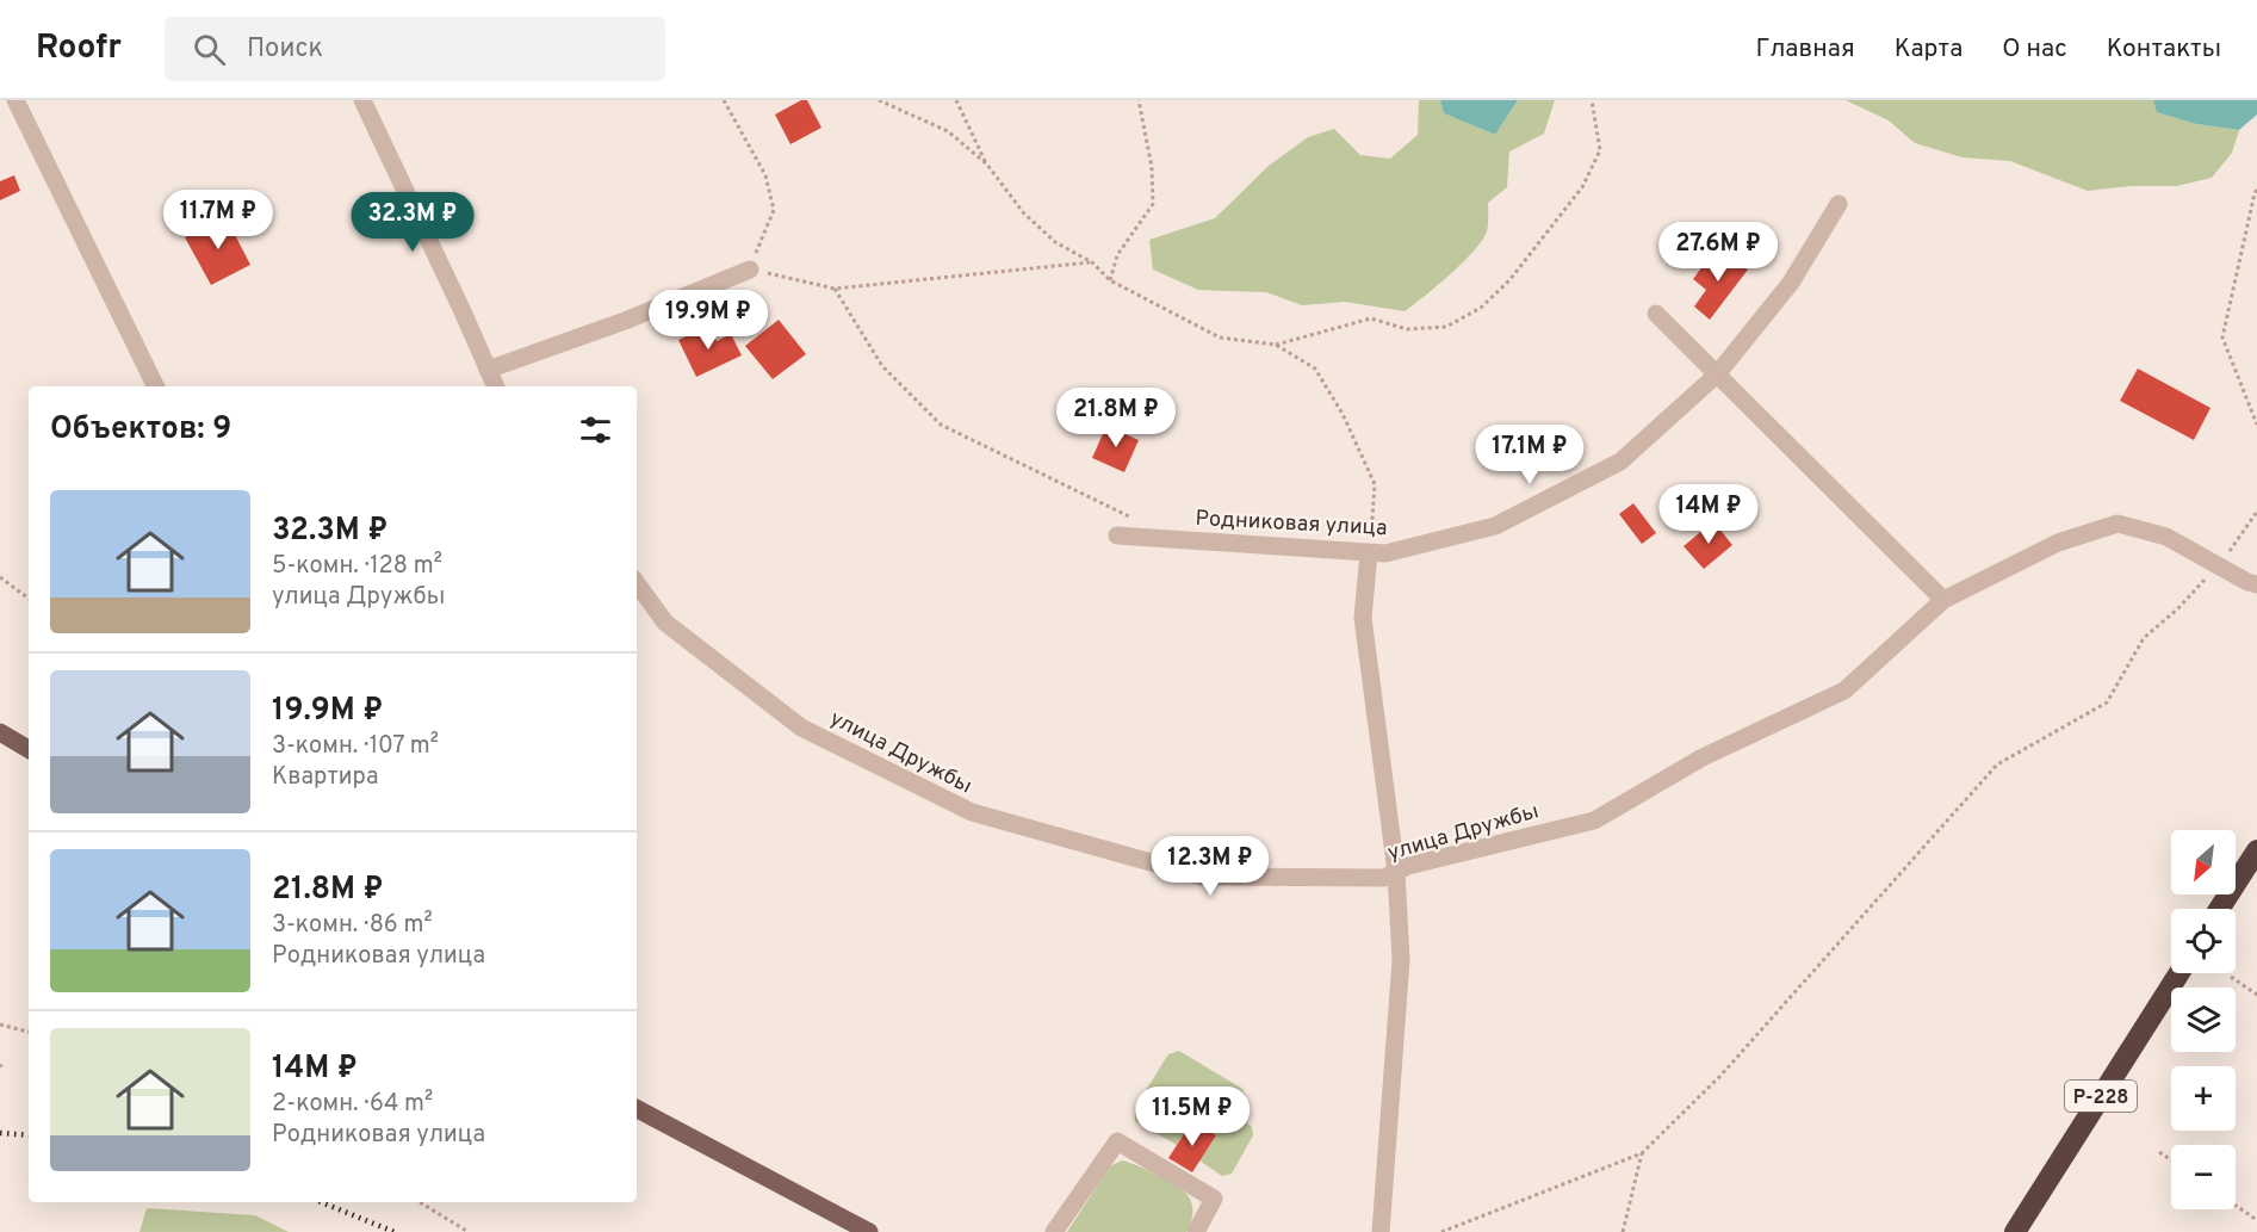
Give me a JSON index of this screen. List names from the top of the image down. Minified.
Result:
{"streets":{"highway":["Р-228"],"street":["Родниковая улица","улица Дружбы"]},"north":"bottom left","page":{"header":"Roofr","search":"Поиск","nav":["Главная","Карта","О нас","Контакты"],"price":["11.7M ₽","32.3M ₽","27.6M ₽","19.9M ₽","21.8M ₽","17.1M ₽","14M ₽","12.3M ₽","11.5M ₽"],"heading":"Объектов: 9","list":[{"name":"32.3M ₽","note":"5-комн. · 128 m² · улица Дружбы"},{"name":"19.9M ₽","note":"3-комн. · 107 m² · Квартира"},{"name":"21.8M ₽","note":"3-комн. · 86 m² · Родниковая улица"},{"name":"14M ₽","note":"2-комн. · 64 m² · Родниковая улица"}],"map_buttons":["+","−"]}}
